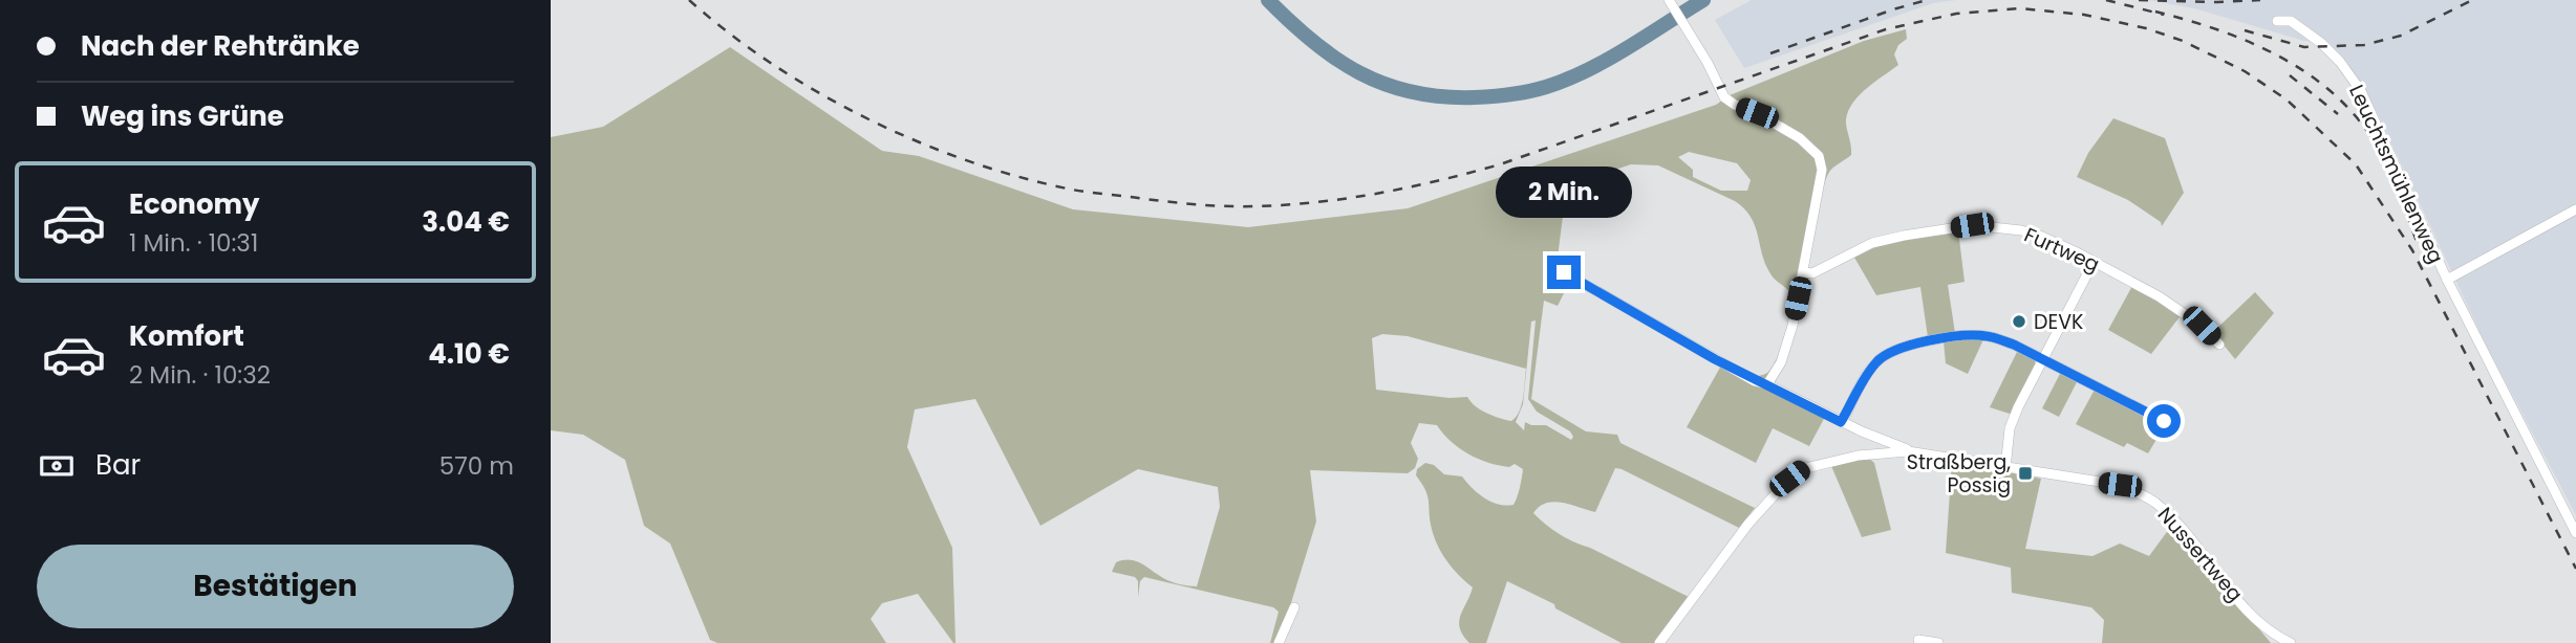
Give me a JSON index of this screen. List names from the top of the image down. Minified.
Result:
{"streets":{"street":["Leuchtsmühlenweg","Furtweg","Nussertweg"]},"places":{"other":["DEVK"],"transit":["Straßberg, Possig"]},"page":{"banner":["Nach der Rehtränke","Weg ins Grüne"],"list":[{"name":"Economy","note":"1 Min. · 10:31","value":"3.04 €"},{"name":"Komfort","note":"2 Min. · 10:32","value":"4.10 €"}],"bubble":"2 Min.","pay":["Bar","570 m"],"buttons":"Bestätigen"}}
